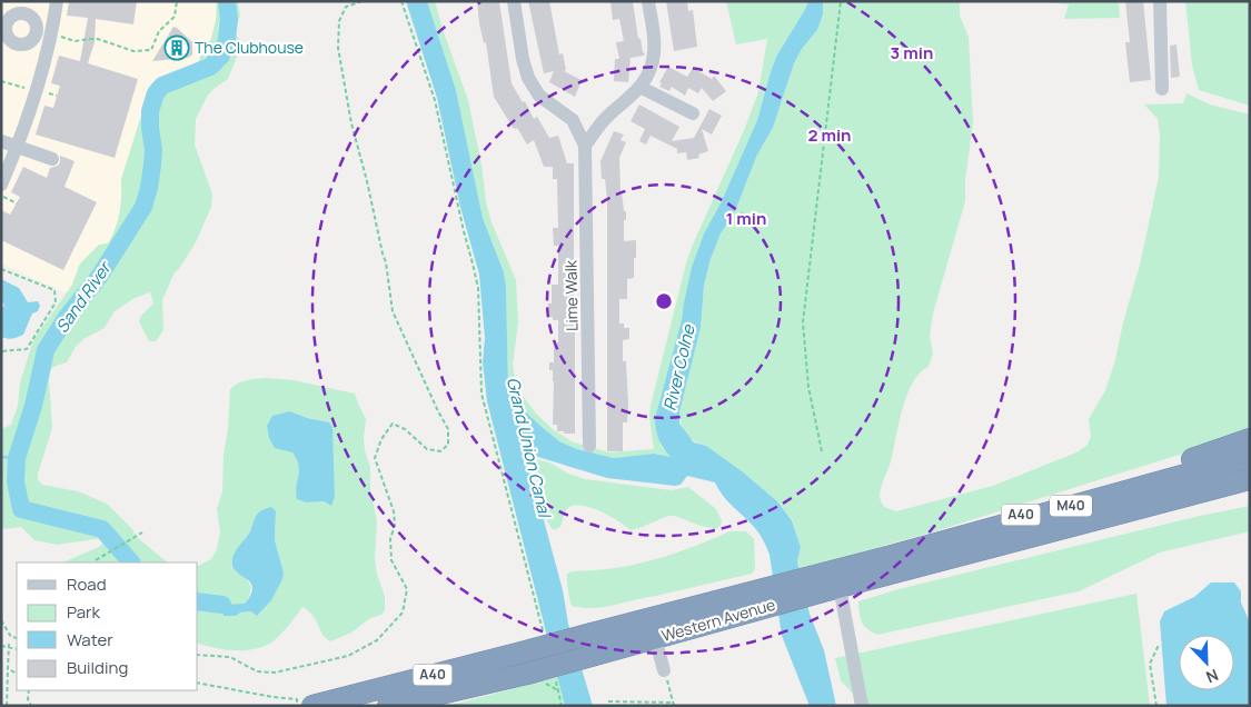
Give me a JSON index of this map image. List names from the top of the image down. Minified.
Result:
{"streets":{"highway":["M40","A40","Western Avenue"],"street":["Lime Walk"]},"crossings":[["M40","A40"],["M40","Western Avenue"],["A40","Western Avenue"]],"water":["Sand River","River Colne","Grand Union Canal"],"places":{"building":["The Clubhouse"]},"legend":["Road","Park","Water","Building"],"north":"bottom right","rings":["3 min","2 min","1 min"]}
